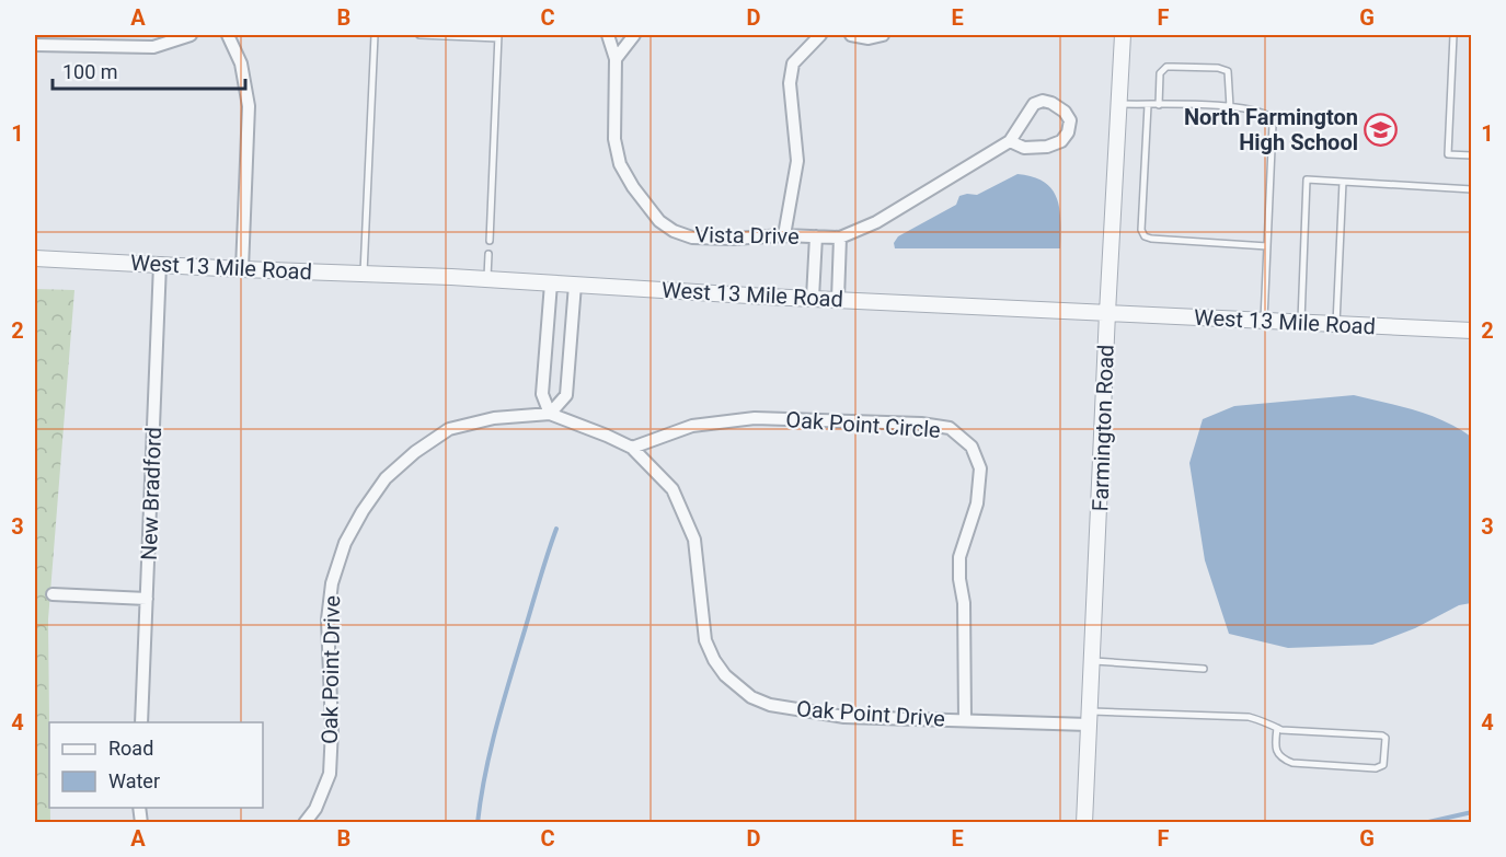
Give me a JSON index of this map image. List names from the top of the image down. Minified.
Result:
{"streets":{"street":["Vista Drive","West 13 Mile Road","Oak Point Circle","Farmington Road","New Bradford","Oak Point Drive"]},"crossings":[["Vista Drive","West 13 Mile Road"],["West 13 Mile Road","Farmington Road"],["West 13 Mile Road","New Bradford"],["Oak Point Circle","Oak Point Drive"],["Farmington Road","Oak Point Drive"]],"places":{"school or university":["North Farmington High School"]},"legend":["Road","Water"],"scale_bar":"100 m","grid":{"columns":["A","B","C","D","E","F","G"],"rows":["1","2","3","4"]}}
